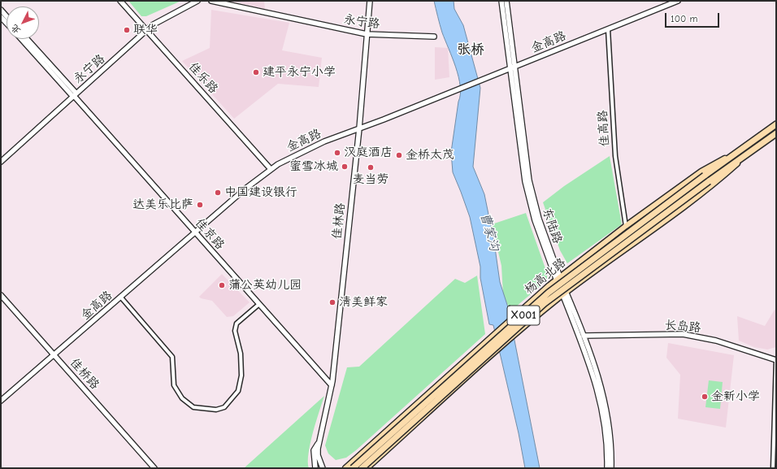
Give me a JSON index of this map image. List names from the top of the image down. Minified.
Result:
{"streets":{"highway":["杨高北路","X001"],"street":["永宁路","金高路","佳乐路","佳高路","佳林路","东陆路","佳京路","长岛路","佳桥路"]},"crossings":[["永宁路","佳乐路"],["永宁路","佳林路"],["永宁路","佳京路"],["金高路","佳乐路"],["金高路","佳高路"],["金高路","佳林路"],["金高路","东陆路"],["金高路","佳京路"],["金高路","佳桥路"],["佳高路","杨高北路"],["佳林路","佳京路"],["东陆路","杨高北路"],["东陆路","长岛路"]],"districts":["张桥"],"water":["曹家沟"],"places":["联华","建平永宁小学","汉庭酒店","金桥太茂","蜜雪冰城","麦当劳","中国建设银行","达美乐比萨","蒲公英幼儿园","清美鲜家","金新小学"],"scale_bar":"100 m","north":"bottom left"}
